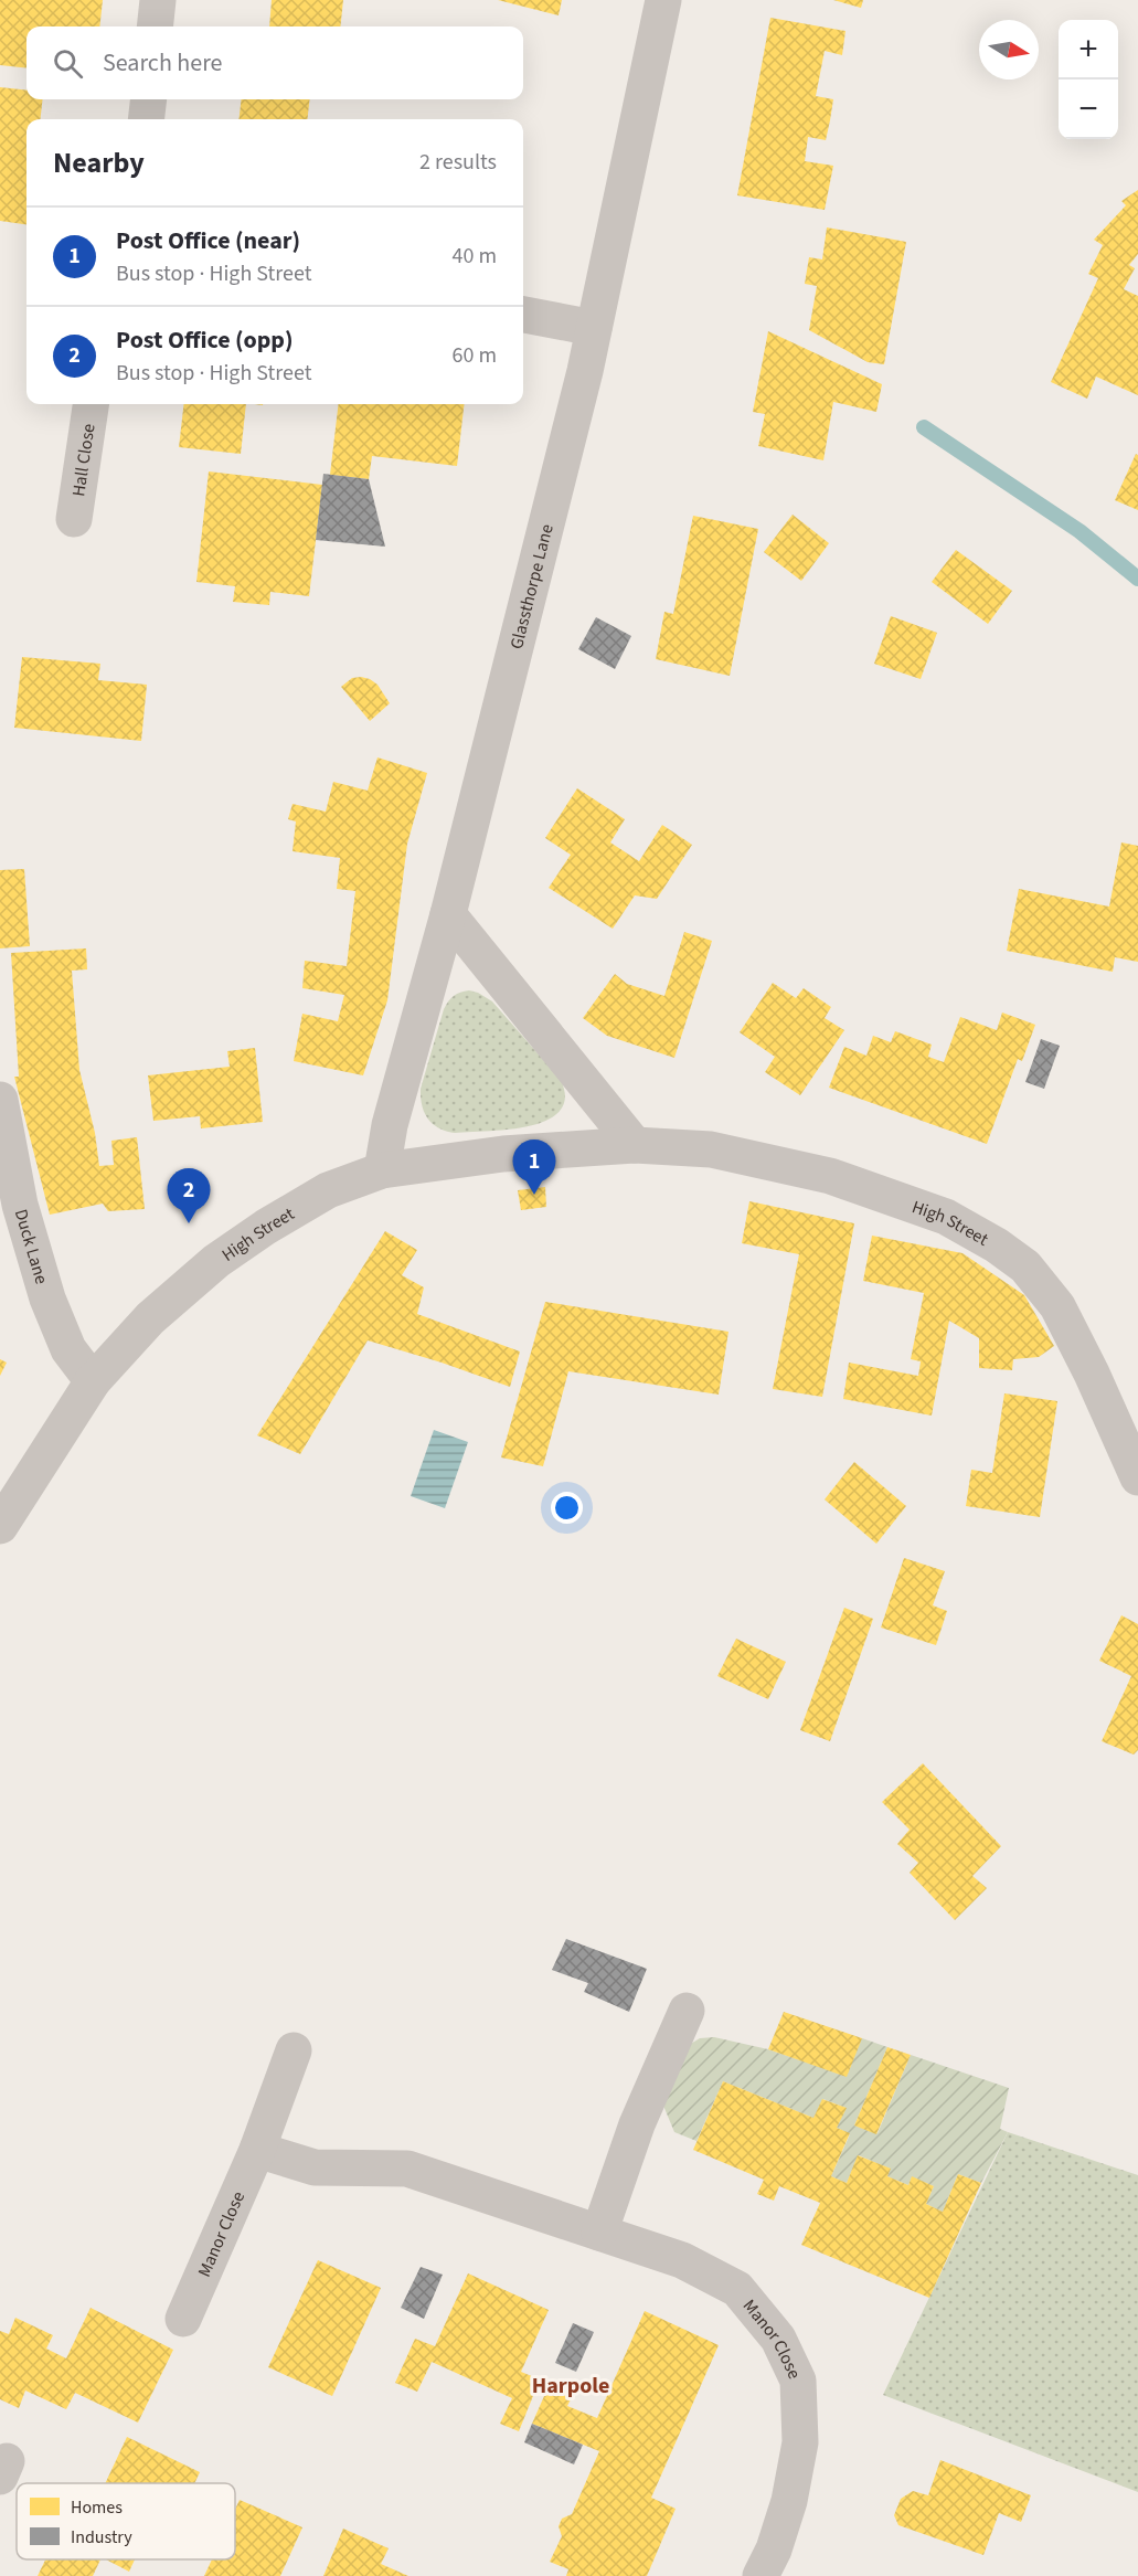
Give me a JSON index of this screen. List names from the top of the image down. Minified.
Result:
{"streets":{"street":["Hall Close","Glassthorpe Lane","High Street","Duck Lane","Manor Close"]},"crossings":[["Glassthorpe Lane","High Street"],["High Street","Duck Lane"]],"districts":["Harpole"],"legend":["Homes","Industry"],"north":"right","page":{"map_buttons":["+","−"],"search":"Search here","heading":["Nearby","2 results"],"list":[{"mark":"1","name":"Post Office (near)","note":"Bus stop · High Street","value":"40 m"},{"mark":"2","name":"Post Office (opp)","note":"Bus stop · High Street","value":"60 m"}],"pins":["1","2"]}}
